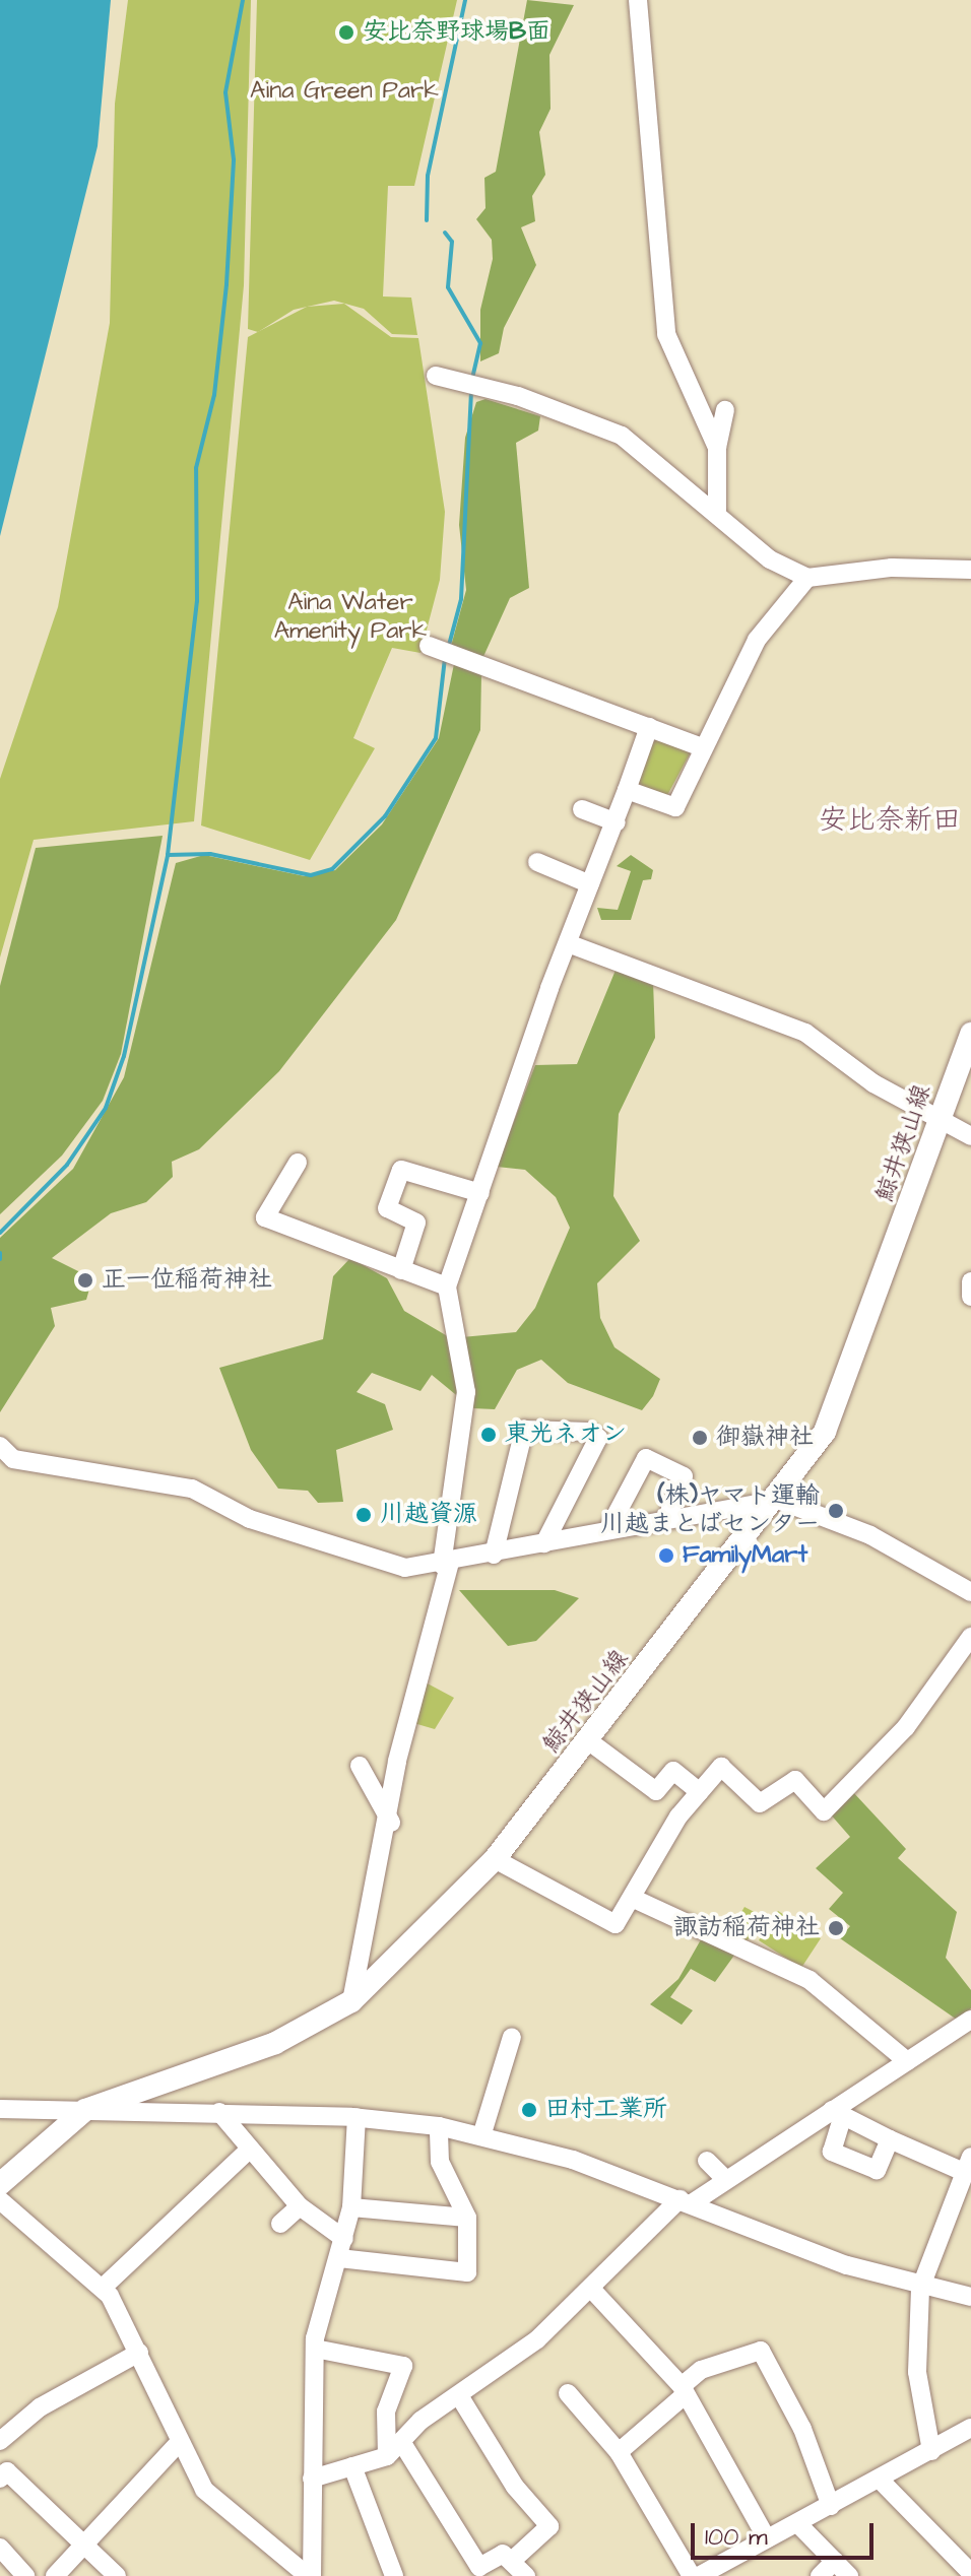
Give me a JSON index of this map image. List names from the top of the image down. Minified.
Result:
{"streets":{"main road":["鯨井狭山線"]},"districts":["安比奈新田"],"parks":["Aina Green Park","Aina Water Amenity Park"],"places":["安比奈野球場B面","正一位稲荷神社","東光ネオン","御嶽神社","(株)ヤマト運輸 川越まとばセンター","川越資源","FamilyMart","諏訪稲荷神社","田村工業所"],"scale_bar":"100 m"}
